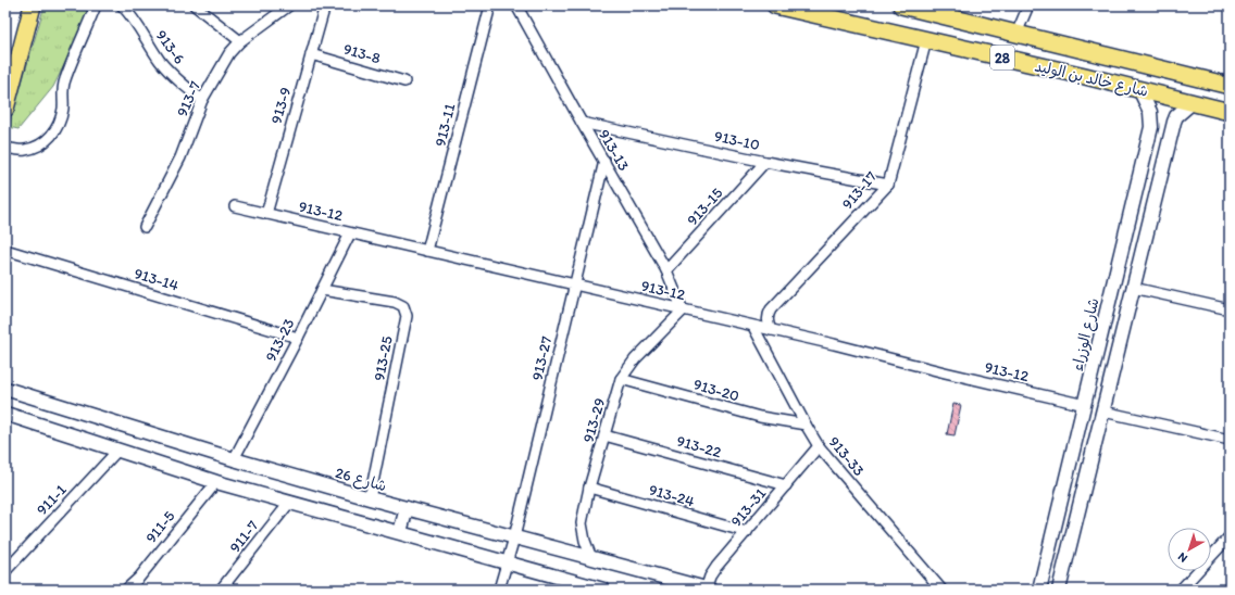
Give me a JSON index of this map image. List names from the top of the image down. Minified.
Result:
{"streets":{"main road":["28","شارع خالد بن الوليد"],"street":["913-6","913-8","913-7","913-9","913-11","913-10","913-13","913-17","913-15","913-12","913-14","شارع الوزراء","913-23","913-25","913-27","913-20","913-29","913-22","913-33","شارع 26","913-24","911-1","913-31","911-5","911-7"]},"crossings":[["913-6","913-7"],["913-8","913-9"],["شارع خالد بن الوليد","913-17"],["شارع خالد بن الوليد","شارع الوزراء"],["913-9","913-12"],["913-11","913-12"],["913-10","913-13"],["913-10","913-17"],["913-10","913-15"],["913-13","913-15"],["913-13","913-12"],["913-13","913-27"],["913-13","913-29"],["913-17","913-12"],["913-12","شارع الوزراء"],["913-12","913-23"],["913-12","913-27"],["913-12","913-29"],["913-12","913-33"],["913-14","913-23"],["913-23","913-25"],["913-23","شارع 26"],["913-25","شارع 26"],["913-27","شارع 26"],["913-20","913-29"],["913-20","913-33"],["913-29","913-22"],["913-29","شارع 26"],["913-29","913-24"],["913-22","913-31"],["913-33","913-31"],["شارع 26","913-31"],["913-24","913-31"]],"north":"bottom left"}
